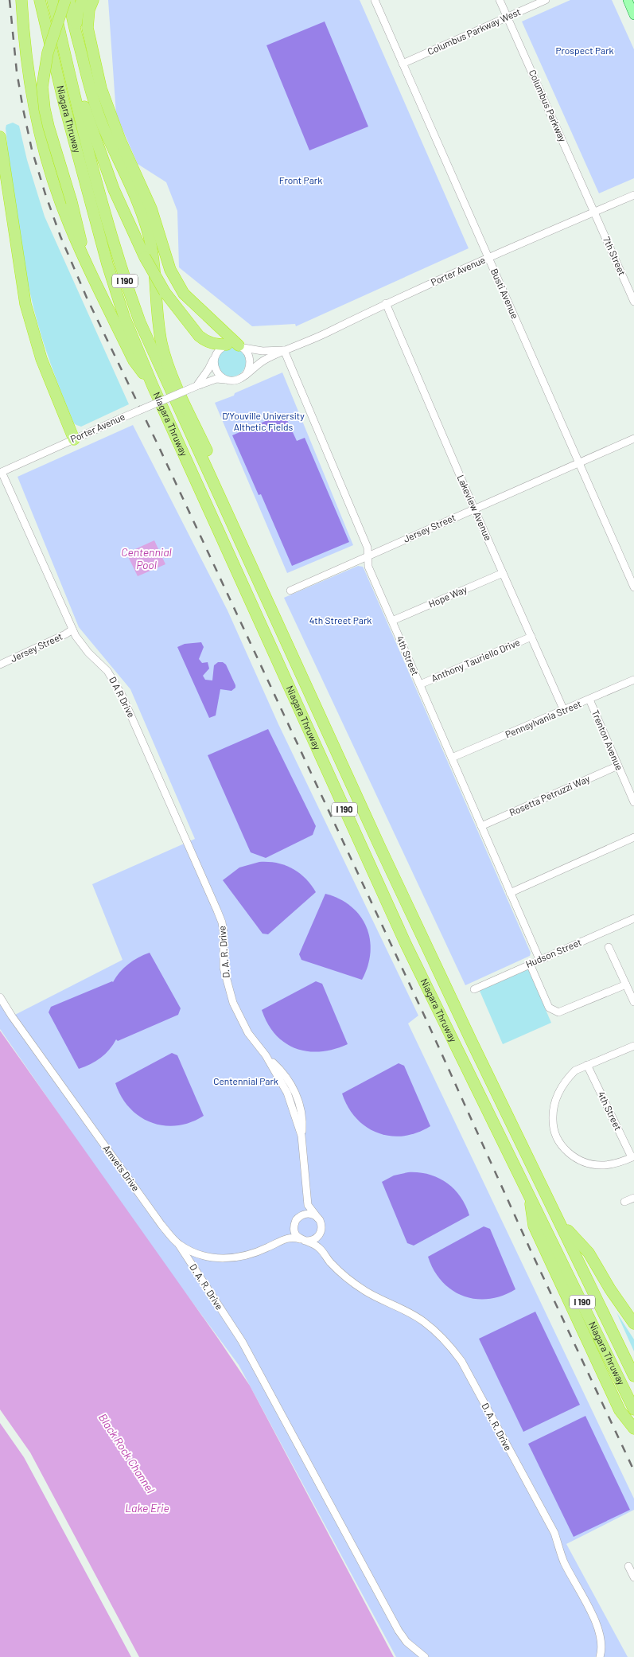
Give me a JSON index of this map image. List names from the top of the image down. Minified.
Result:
{"streets":{"highway":["Niagara Thruway","I 190"],"street":["Columbus Parkway West","Columbus Parkway","7th Street","Porter Avenue","Busti Avenue","Lakeview Avenue","Jersey Street","Hope Way","4th Street","Anthony Tauriello Drive","D A R Drive","Pennsylvania Street","Trenton Avenue","Rosetta Petruzzi Way","D. A. R. Drive","Hudson Street","Amvets Drive"]},"crossings":[["Columbus Parkway West","Columbus Parkway"],["Columbus Parkway West","Busti Avenue"],["Columbus Parkway","7th Street"],["Columbus Parkway","Porter Avenue"],["7th Street","Porter Avenue"],["Porter Avenue","Busti Avenue"],["Porter Avenue","Lakeview Avenue"],["Porter Avenue","4th Street"],["Porter Avenue","D A R Drive"],["Busti Avenue","Jersey Street"],["Lakeview Avenue","Jersey Street"],["Lakeview Avenue","Hope Way"],["Lakeview Avenue","Anthony Tauriello Drive"],["Lakeview Avenue","Pennsylvania Street"],["Jersey Street","4th Street"],["Jersey Street","D A R Drive"],["Hope Way","4th Street"],["4th Street","Anthony Tauriello Drive"],["4th Street","Pennsylvania Street"],["4th Street","Rosetta Petruzzi Way"],["4th Street","Hudson Street"],["D A R Drive","D. A. R. Drive"],["Pennsylvania Street","Trenton Avenue"],["Trenton Avenue","Rosetta Petruzzi Way"],["D. A. R. Drive","Amvets Drive"]],"water":["Centennial Pool","Black Rock Channel","Lake Erie"],"parks":["Prospect Park","Front Park","D'Youville University Althetic Fields","4th Street Park","Centennial Park"]}
